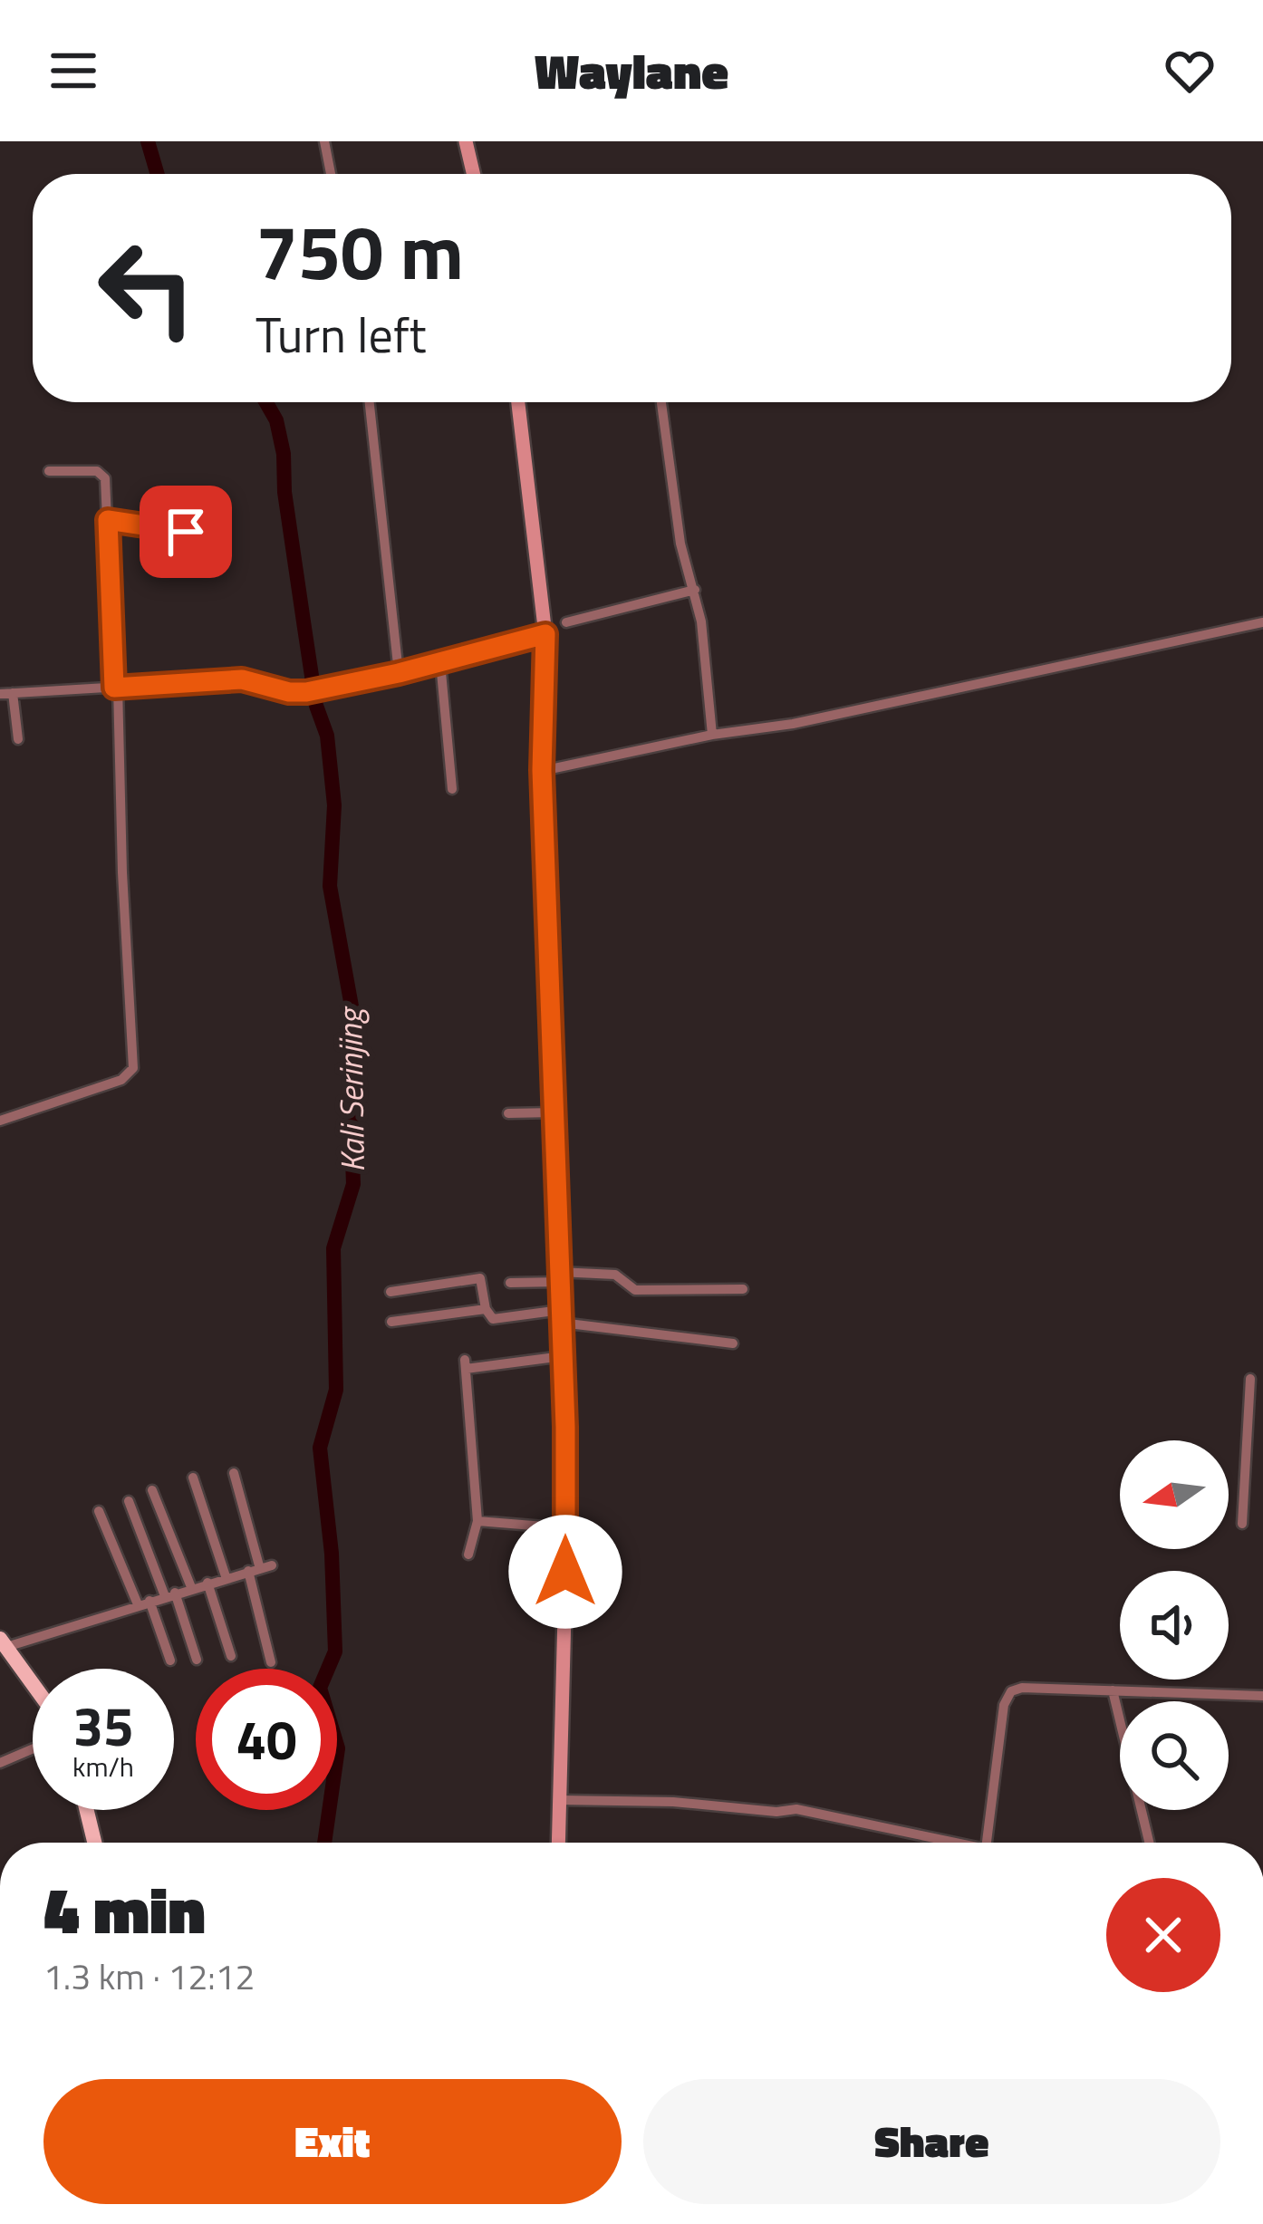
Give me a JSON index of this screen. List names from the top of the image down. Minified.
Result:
{"water":["Kali Serinjing"],"north":"left","page":{"header":"Waylane","turn":["750 m","Turn left"],"speed":"35 km/h","limit":"40","heading":["4 min","1.3 km · 12:12"],"buttons":["Exit","Share"]}}
